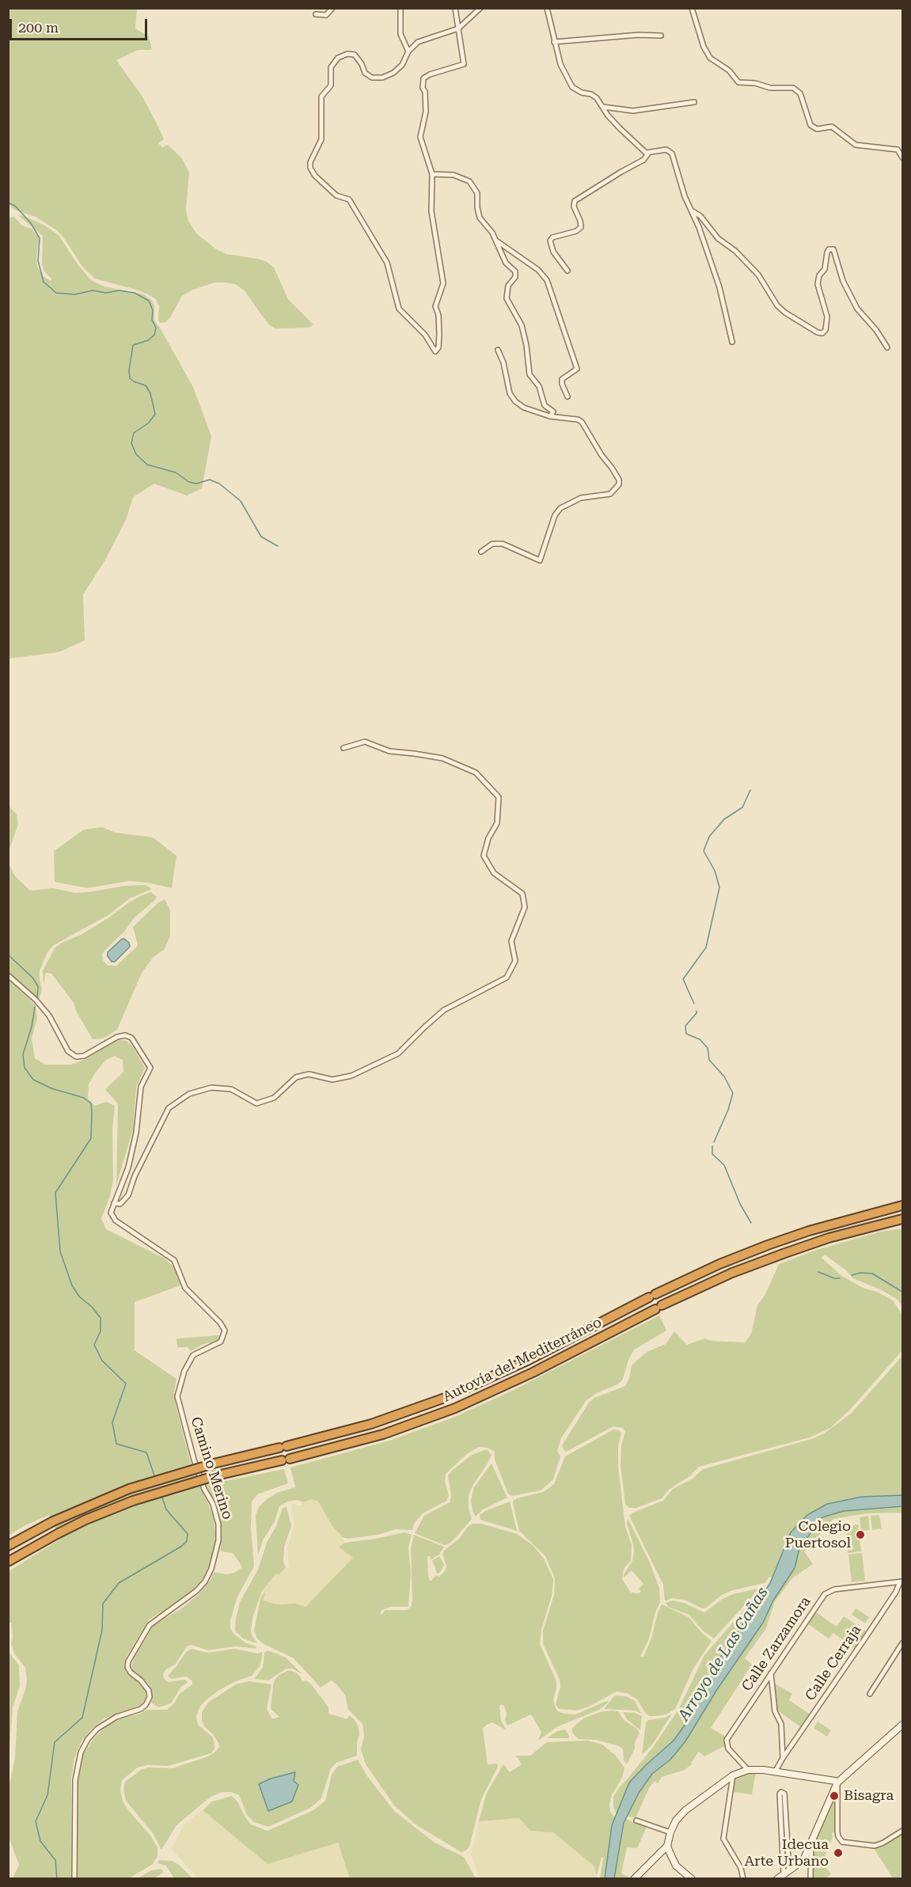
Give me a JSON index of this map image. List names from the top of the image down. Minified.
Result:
{"streets":{"highway":["Autovía del Mediterráneo"],"street":["Camino Merino","Calle Zarzamora","Calle Cerraja"]},"crossings":[["Calle Zarzamora","Calle Cerraja"]],"water":["Arroyo de Las Cañas"],"places":["Colegio Puertosol","Bisagra","Idecua Arte Urbano"],"scale_bar":"200 m"}
